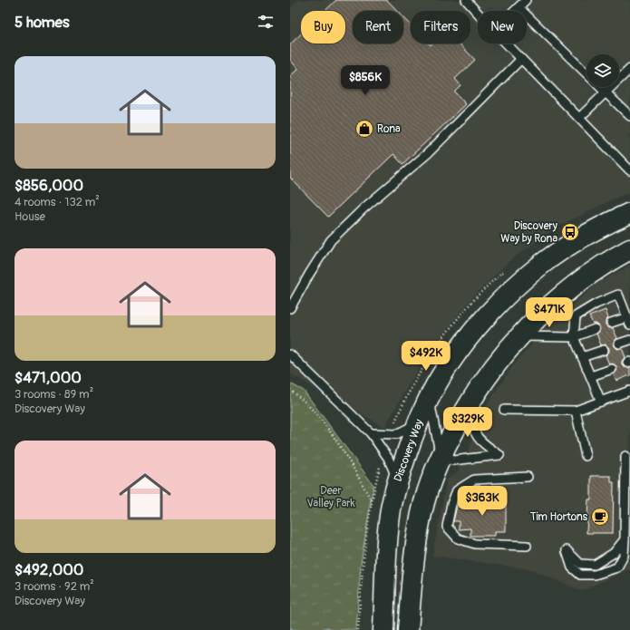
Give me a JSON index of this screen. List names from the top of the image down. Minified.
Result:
{"streets":{"street":["Discovery Way"]},"parks":["Deer Valley Park"],"places":{"shop":["Rona"],"bus stop":["Discovery Way by Rona"],"cafe":["Tim Hortons"]},"page":{"heading":"5 homes","chip":["Buy","Rent","Filters","New"],"list":[{"name":"$856,000","note":"4 rooms · 132 m² · House"},{"name":"$471,000","note":"3 rooms · 89 m² · Discovery Way"},{"name":"$492,000","note":"3 rooms · 92 m² · Discovery Way"}],"price":["$856K","$471K","$492K","$329K","$363K"]}}
